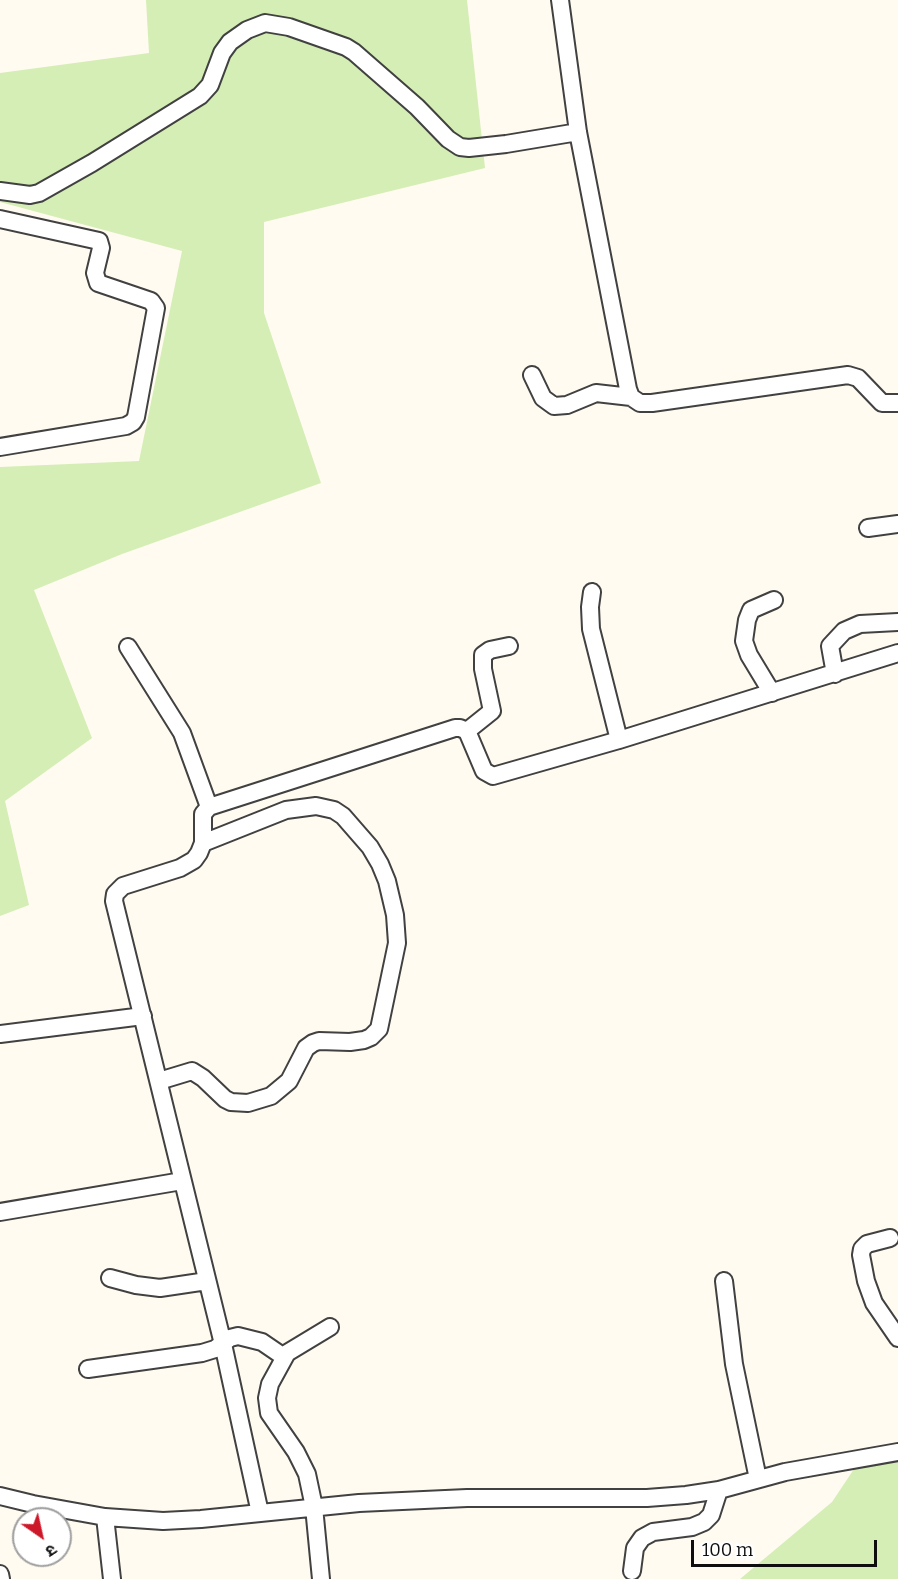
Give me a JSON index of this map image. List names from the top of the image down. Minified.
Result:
{"scale_bar":"100 m","north":"bottom right"}
